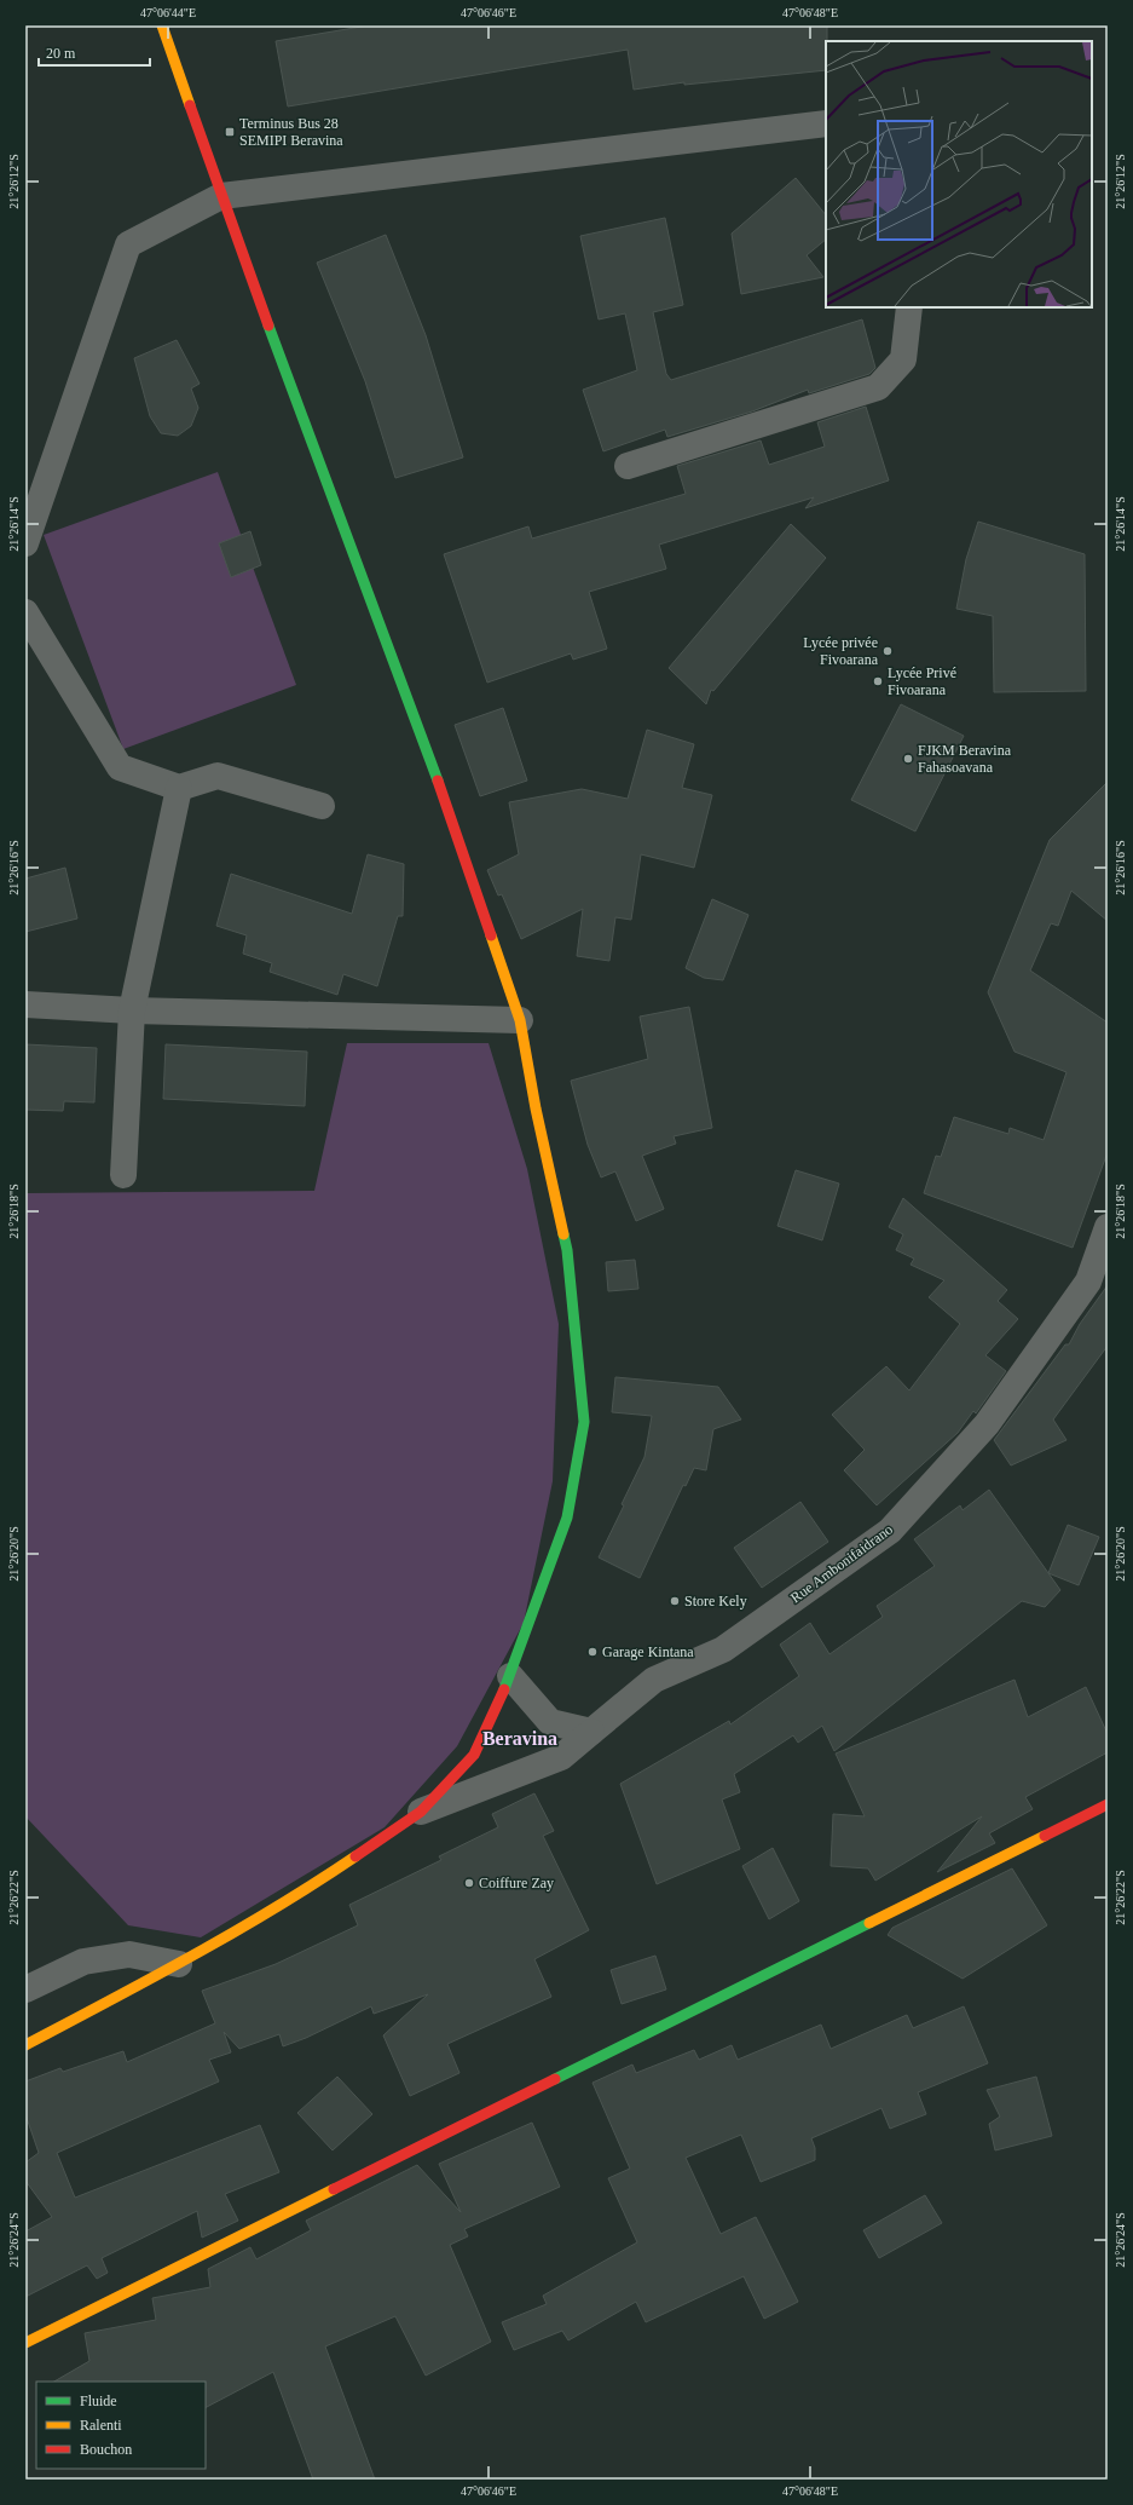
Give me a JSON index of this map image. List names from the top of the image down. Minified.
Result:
{"streets":{"street":["Rue Ambonifaidrano"]},"districts":["Beravina"],"places":{"transit":["Terminus Bus 28 SEMIPI Beravina"],"other":["Lycée privée Fivoarana","Lycée Privé Fivoarana","FJKM Beravina Fahasoavana","Store Kely","Garage Kintana","Coiffure Zay"]},"legend":["Fluide","Ralenti","Bouchon"],"scale_bar":"20 m","coordinates":["47°06'44\"E","47°06'46\"E","47°06'48\"E","21°26'12\"S","21°26'14\"S","21°26'16\"S","21°26'18\"S","21°26'20\"S","21°26'22\"S","21°26'24\"S"]}
